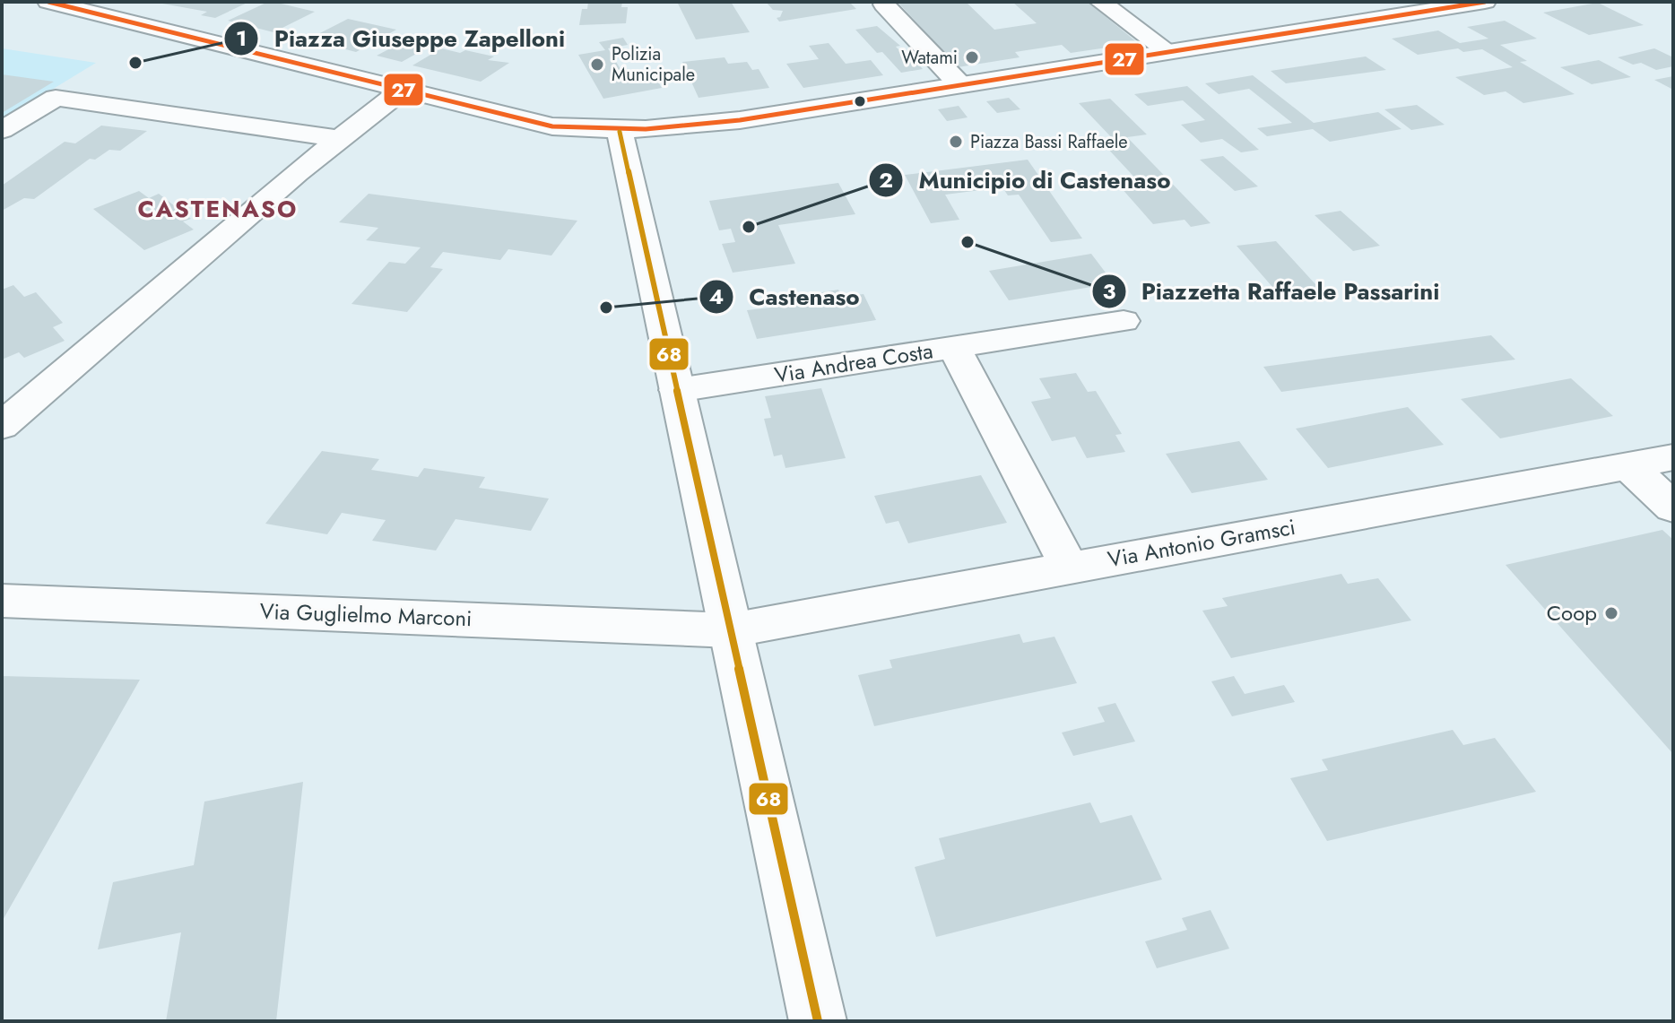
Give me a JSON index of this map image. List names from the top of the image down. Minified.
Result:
{"streets":{"street":["Via Andrea Costa","Via Antonio Gramsci","Via Guglielmo Marconi"]},"crossings":[["Via Andrea Costa","Via Antonio Gramsci"],["Via Antonio Gramsci","Via Guglielmo Marconi"]],"districts":["CASTENASO"],"places":["Watami","Piazza Giuseppe Zapelloni","Polizia Municipale","Piazza Bassi Raffaele","Municipio di Castenaso","Piazzetta Raffaele Passarini","Castenaso","Coop"],"lines":["transit line 27","transit line 68"]}
